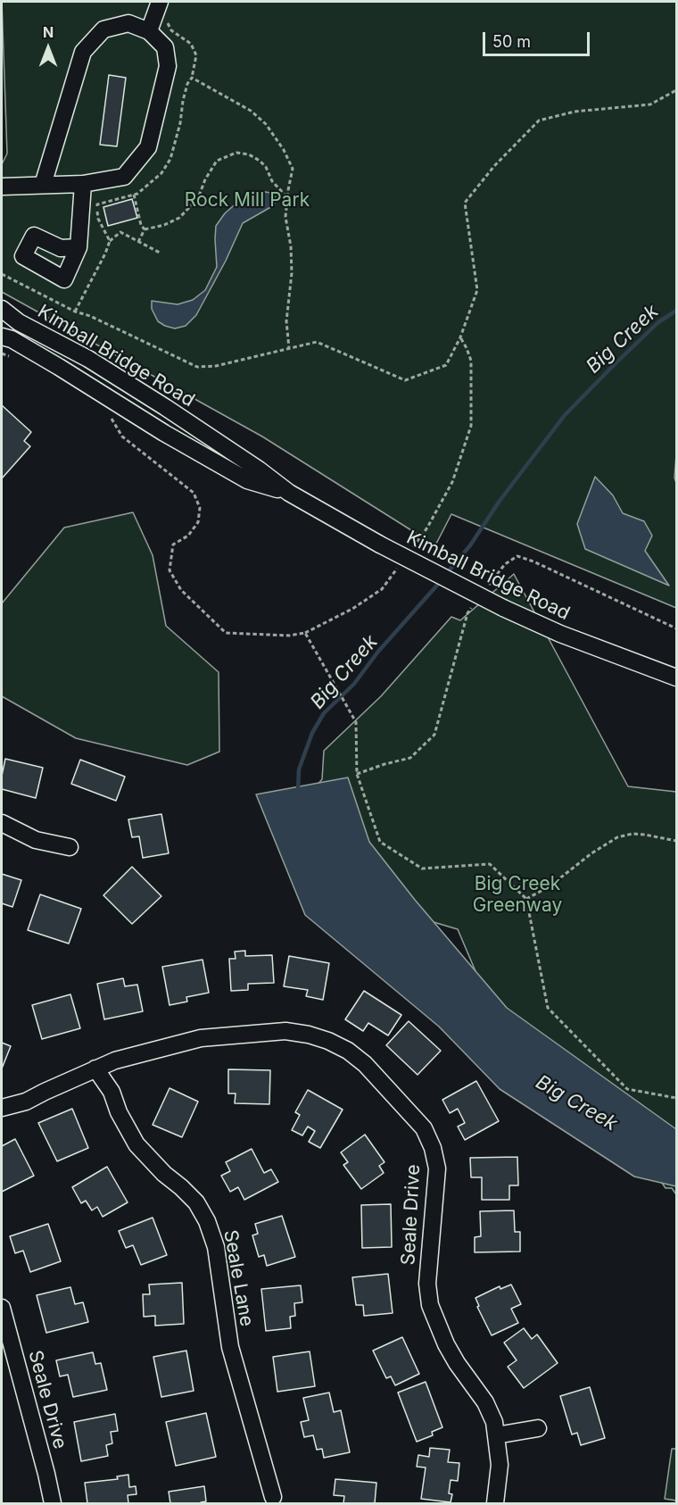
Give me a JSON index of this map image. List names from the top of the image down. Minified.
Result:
{"streets":{"street":["Kimball Bridge Road","Seale Drive","Seale Lane"]},"crossings":[["Seale Drive","Seale Lane"]],"water":["Big Creek"],"parks":["Rock Mill Park","Big Creek Greenway"],"scale_bar":"50 m","north":"top"}
